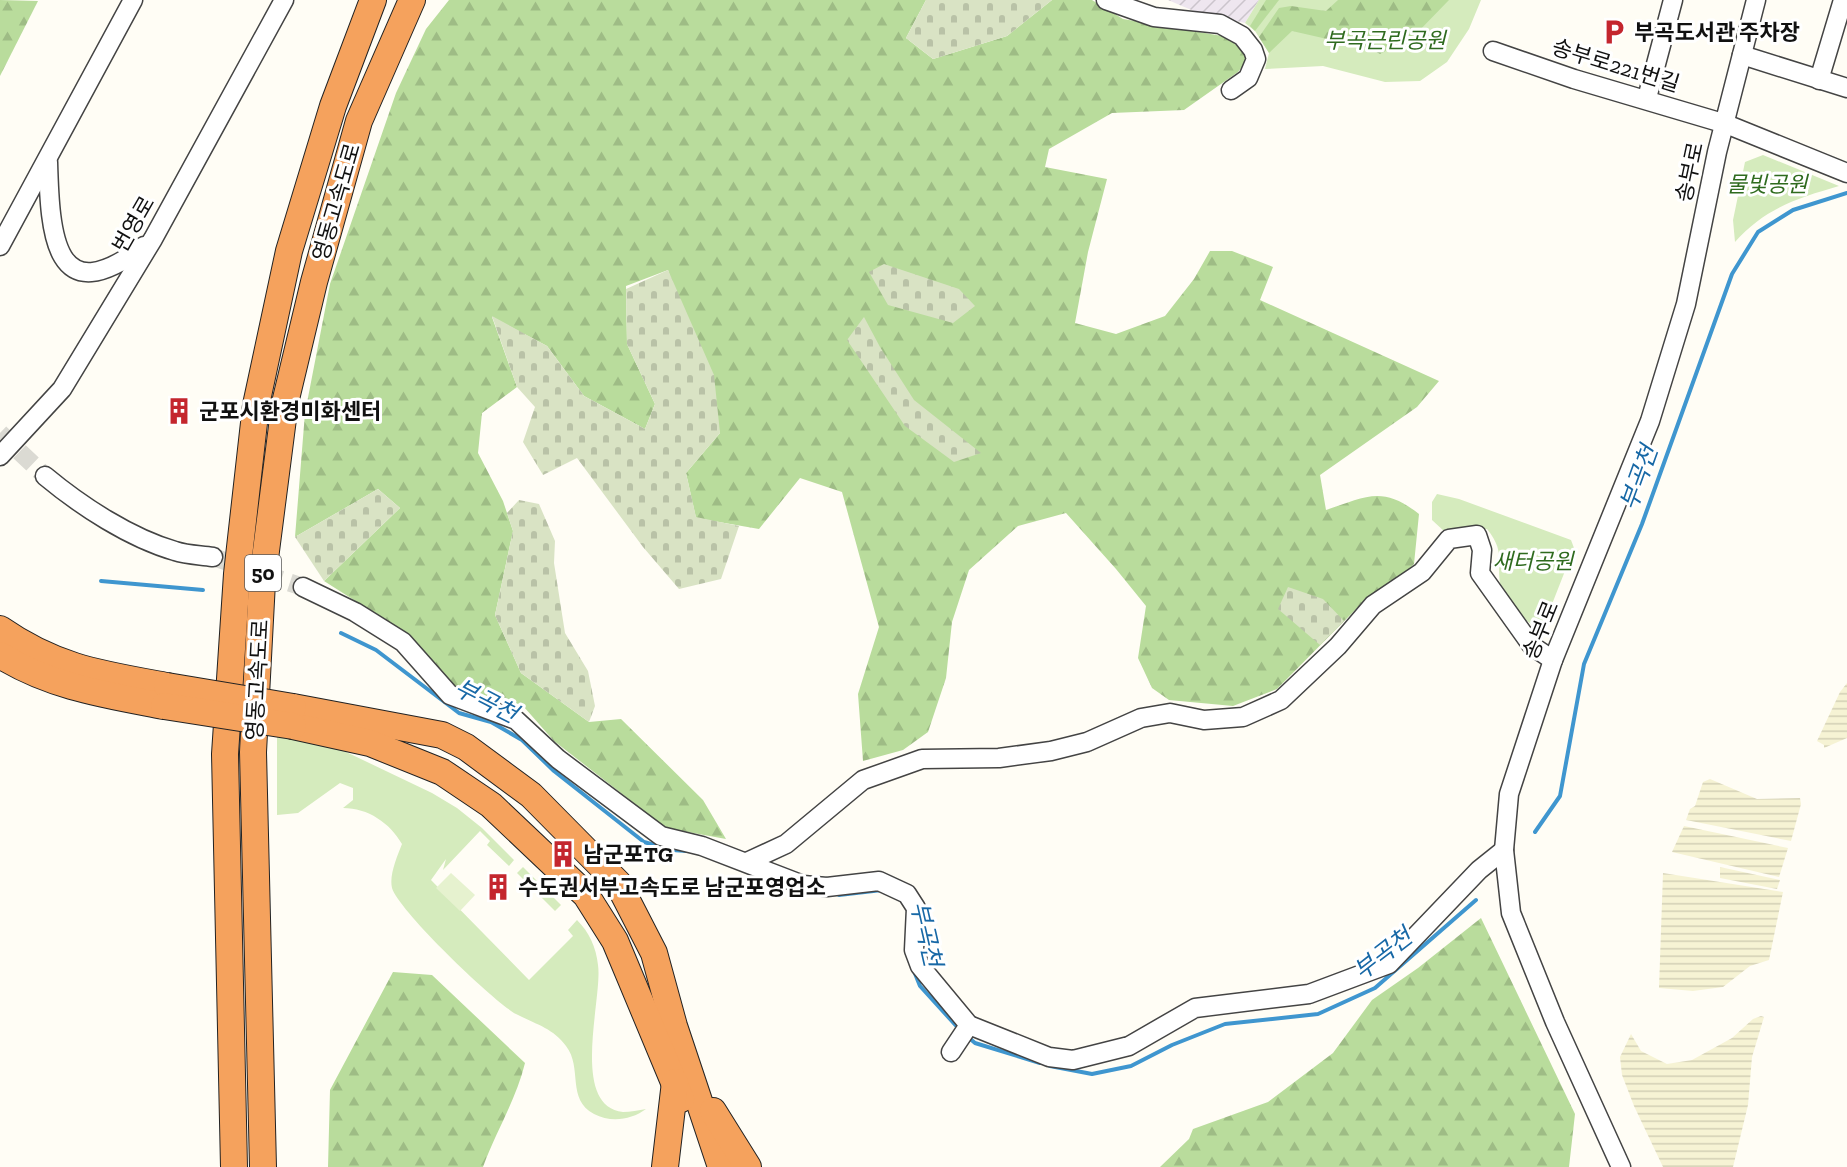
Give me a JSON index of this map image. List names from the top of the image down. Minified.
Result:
{"streets":{"highway":["영동고속도로","50"],"street":["송부로221번길","송부로","번영로"]},"crossings":[["송부로221번길","송부로"]],"water":["부곡천"],"parks":["부곡근린공원","물빛공원","새터공원"],"places":{"parking":["부곡도서관 주차장"],"building":["군포시환경미화센터","남군포TG","수도권서부고속도로 남군포영업소"]}}
